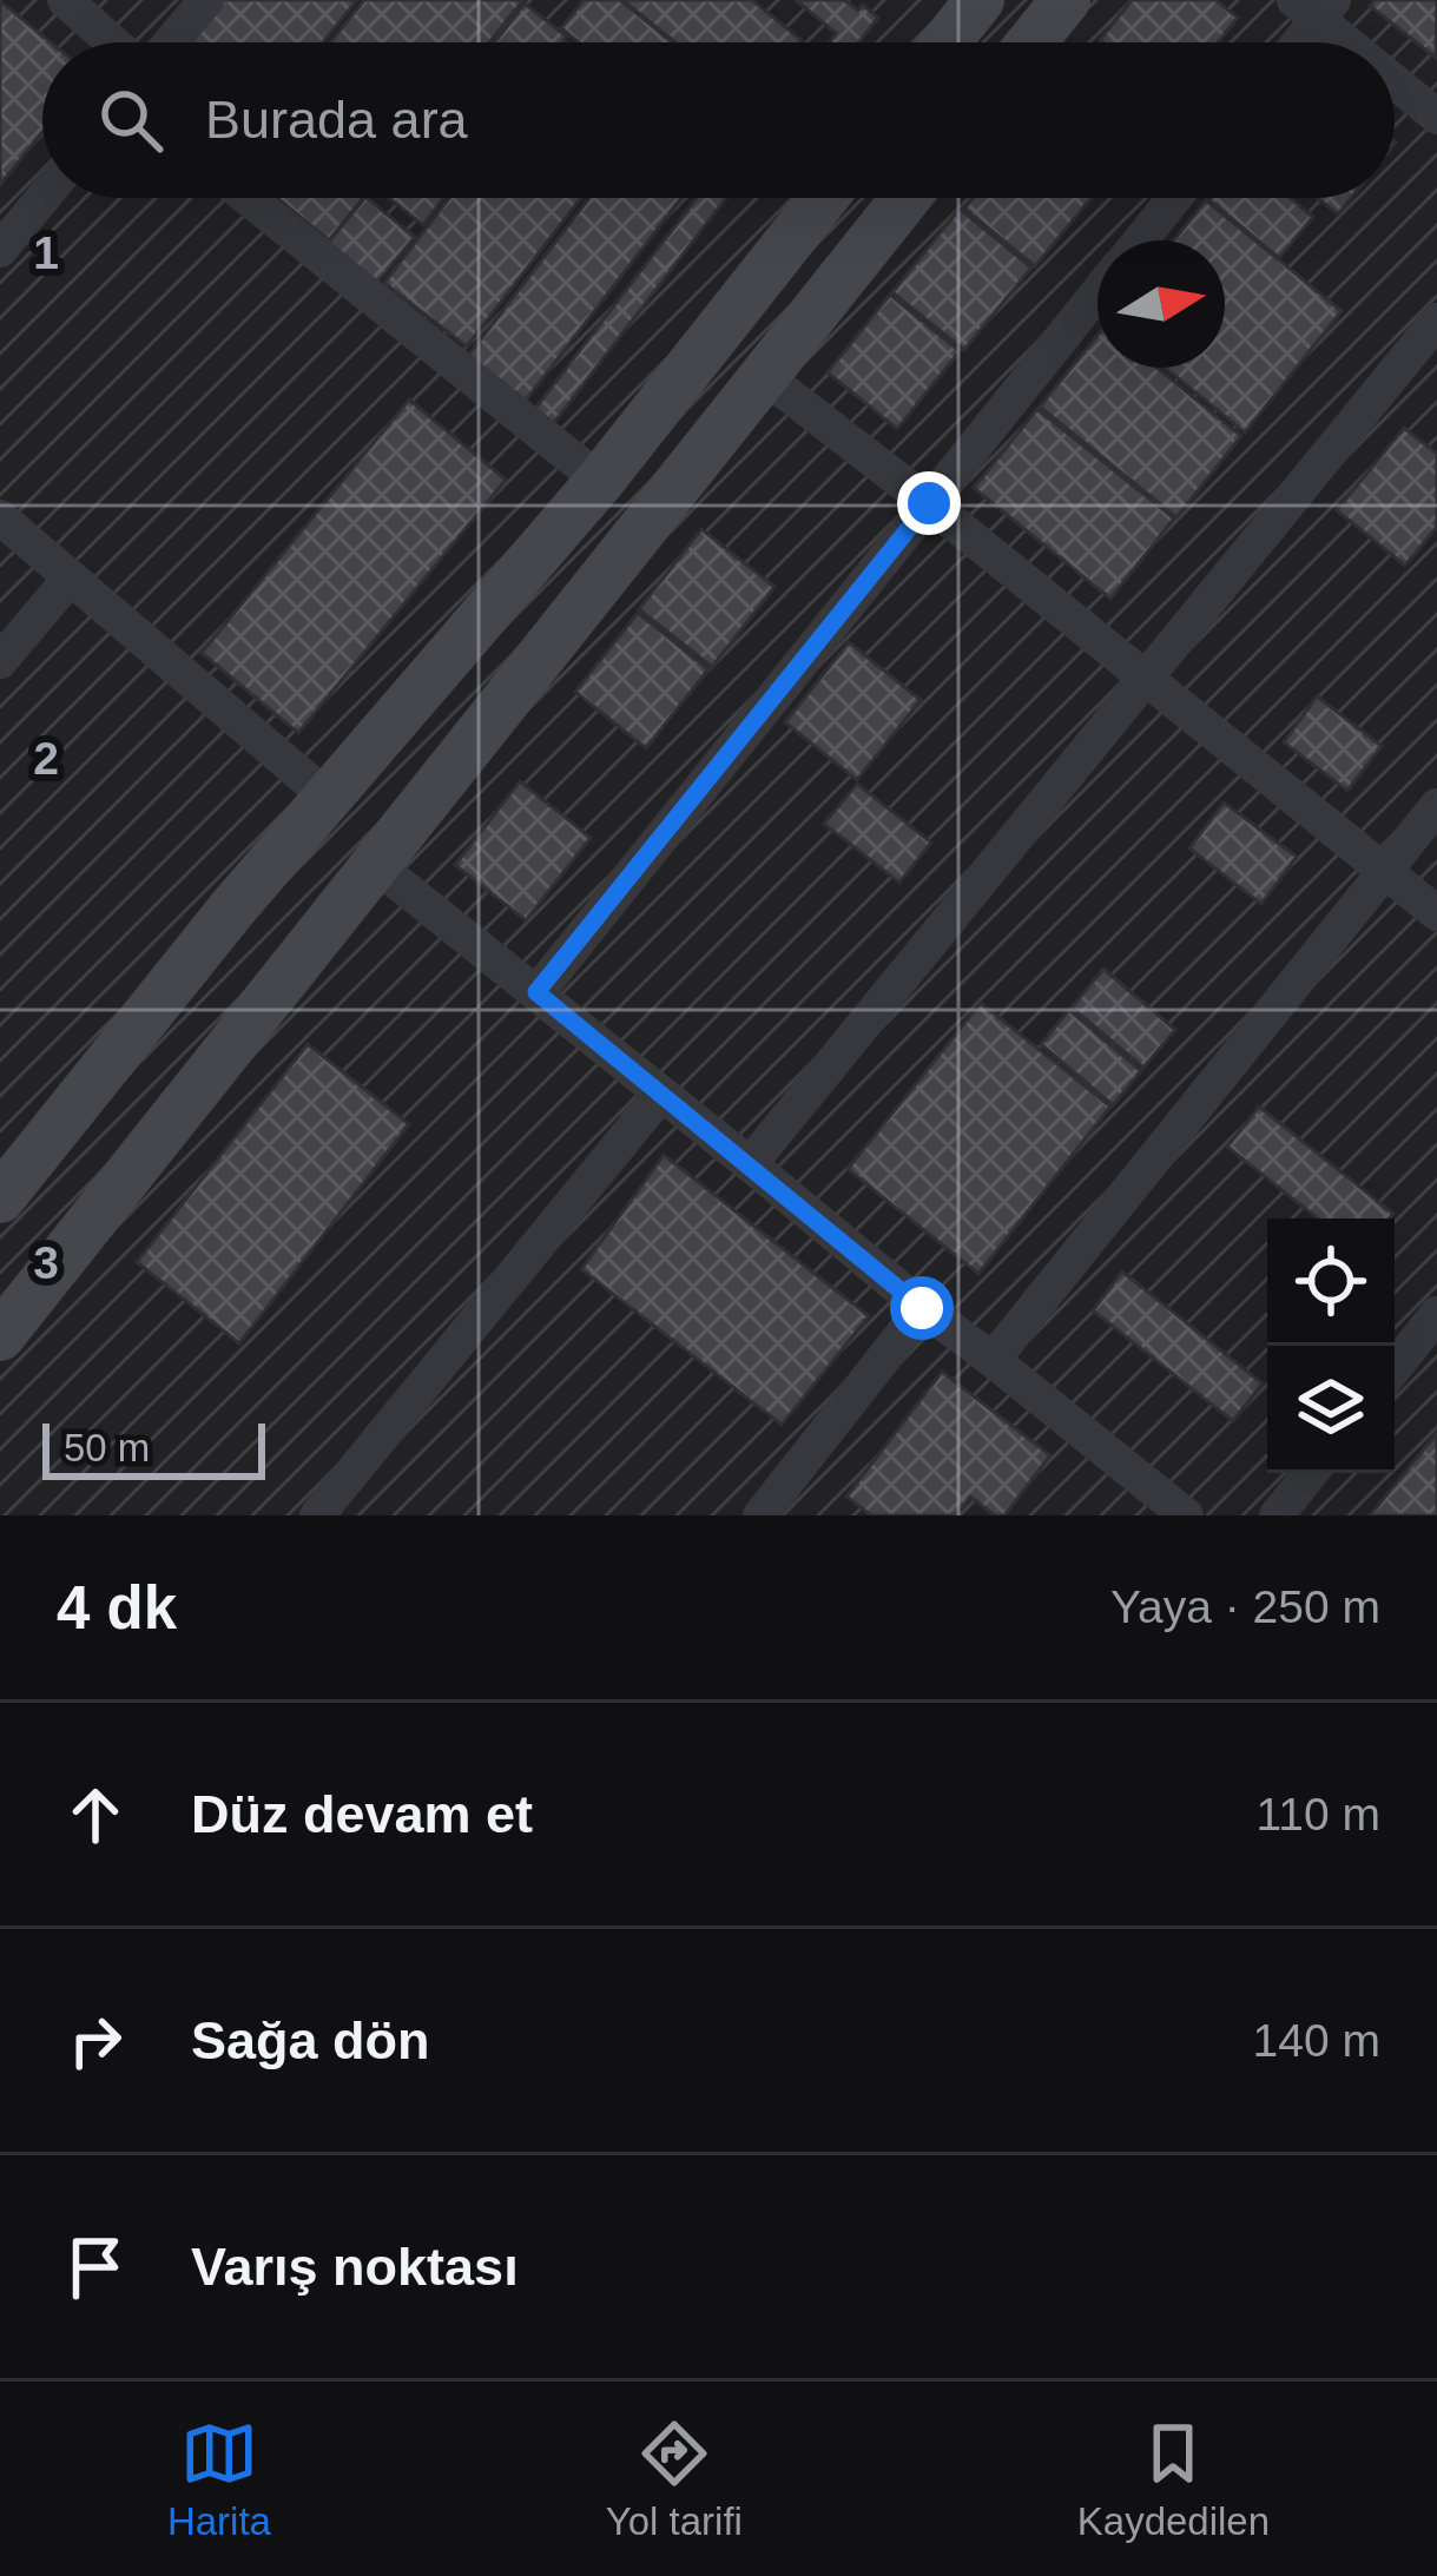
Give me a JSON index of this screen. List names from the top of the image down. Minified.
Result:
{"scale_bar":"50 m","north":"right","page":{"search":"Burada ara","scale":"50 m","heading":["4 dk","Yaya · 250 m"],"list":[["Düz devam et","110 m"],["Sağa dön","140 m"],"Varış noktası"],"nav":["Harita","Yol tarifi","Kaydedilen"]},"grid":{"rows":["1","2","3"]}}
